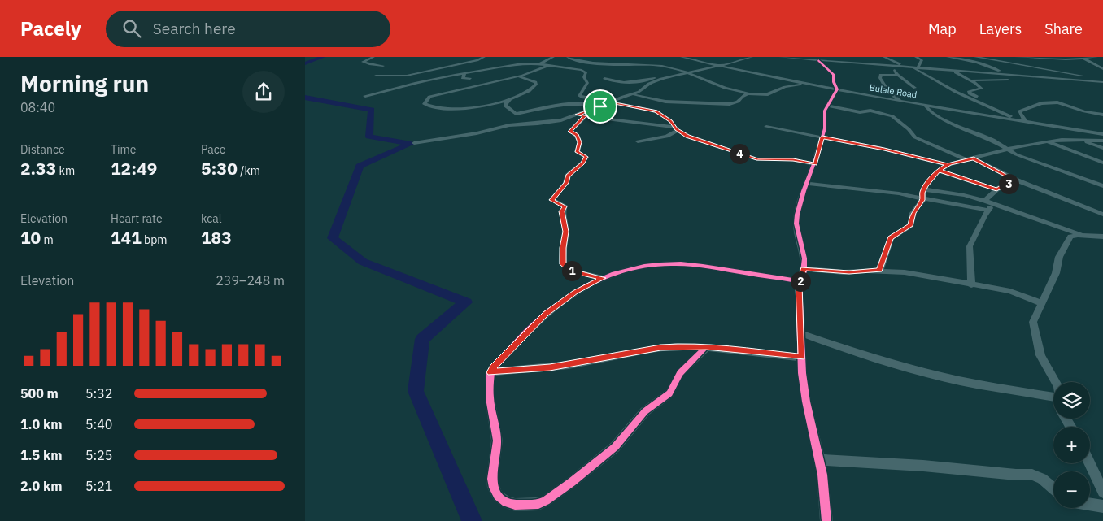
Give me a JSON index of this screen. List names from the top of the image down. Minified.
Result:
{"streets":{"street":["Bulale Road"]},"page":{"header":"Pacely","search":"Search here","nav":["Map","Layers","Share"],"heading":["Morning run","08:40"],"stats":[["Distance","2.33 km"],["Time","12:49"],["Pace","5:30 /km"],["Elevation","10 m"],["Heart rate","141 bpm"],["kcal","183"]],"pins":["4","3","1","2"],"chart":["Elevation","239–248 m"],"list":[{"name":"500 m","note":"5:32"},{"name":"1.0 km","note":"5:40"},{"name":"1.5 km","note":"5:25"},{"name":"2.0 km","note":"5:21"}],"map_buttons":["+","−"]}}
